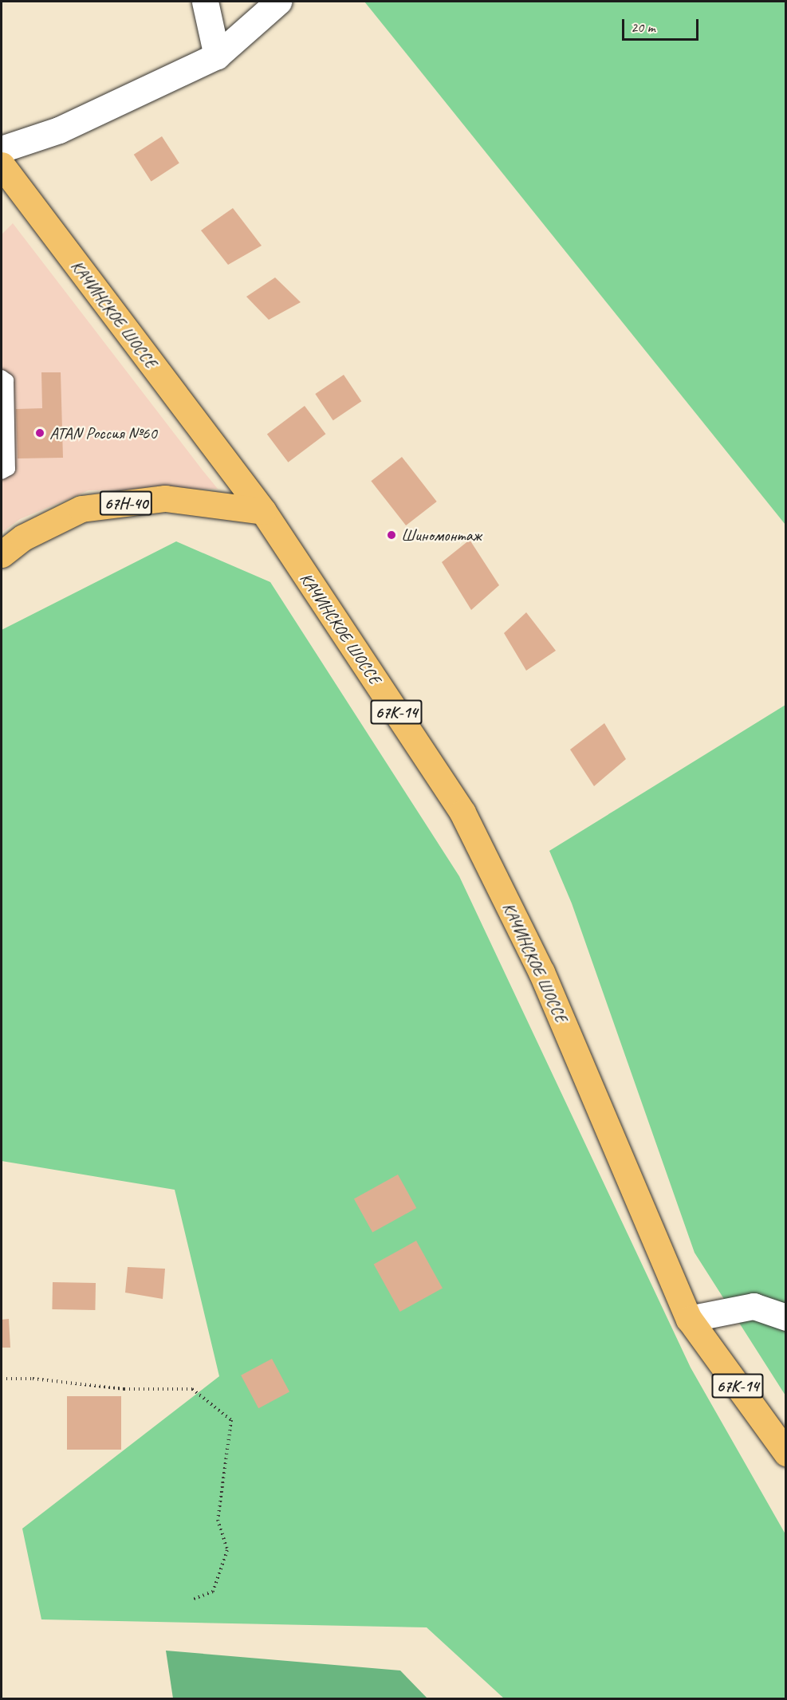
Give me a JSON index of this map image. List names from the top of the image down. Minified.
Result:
{"streets":{"main road":["КАЧИНСКОЕ ШОССЕ","67H-40","67К-14"]},"crossings":[["КАЧИНСКОЕ ШОССЕ","67H-40"],["КАЧИНСКОЕ ШОССЕ","67К-14"]],"places":["ATAN Россия №60","Шиномонтаж"],"scale_bar":"20 m"}
